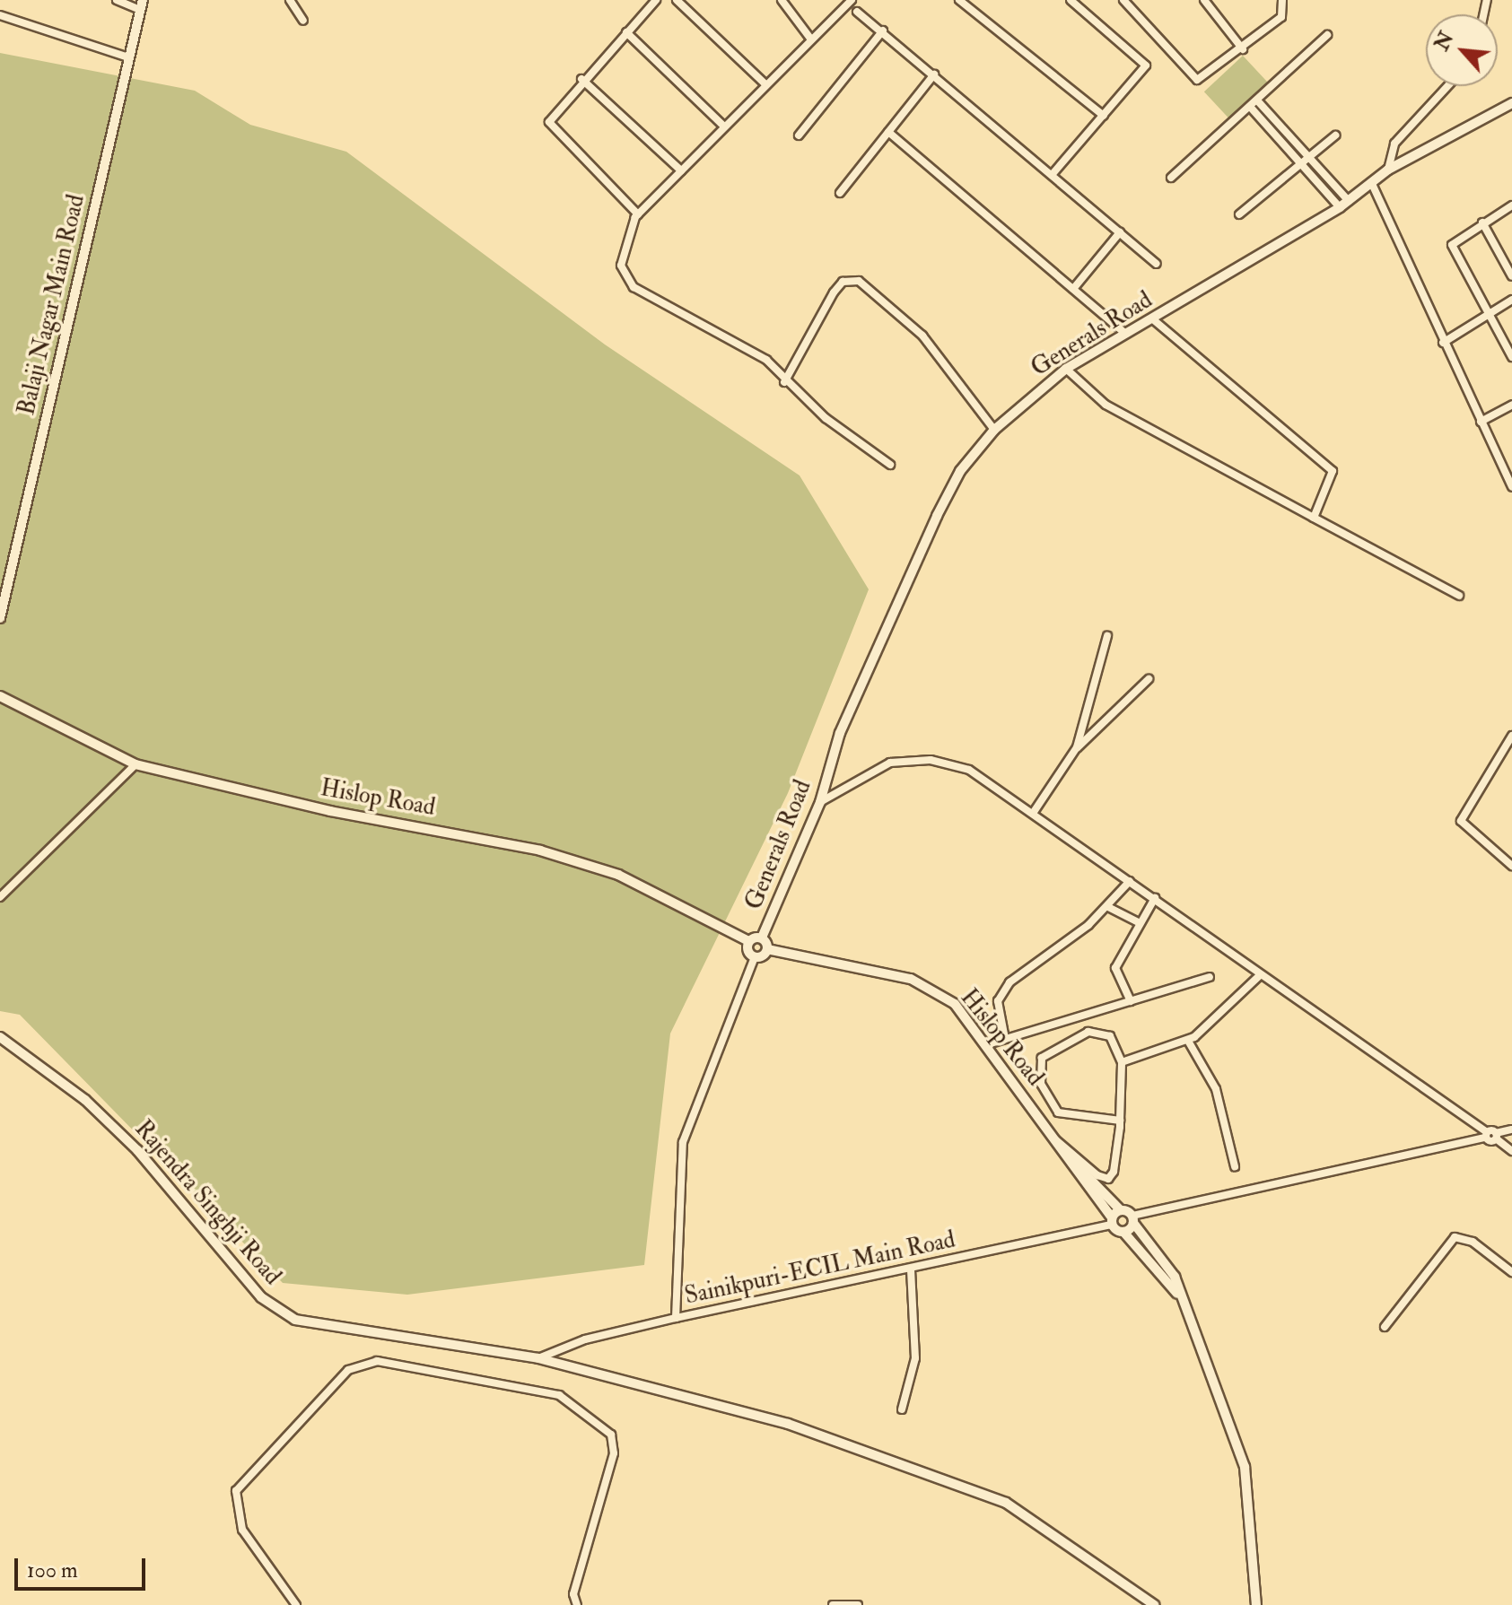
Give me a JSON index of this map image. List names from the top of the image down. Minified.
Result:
{"streets":{"street":["Balaji Nagar Main Road","Generals Road","Hislop Road","Rajendra Singhji Road","Sainikpuri-ECIL Main Road"]},"crossings":[["Hislop Road","Sainikpuri-ECIL Main Road"],["Rajendra Singhji Road","Sainikpuri-ECIL Main Road"]],"scale_bar":"100 m","north":"top left"}
